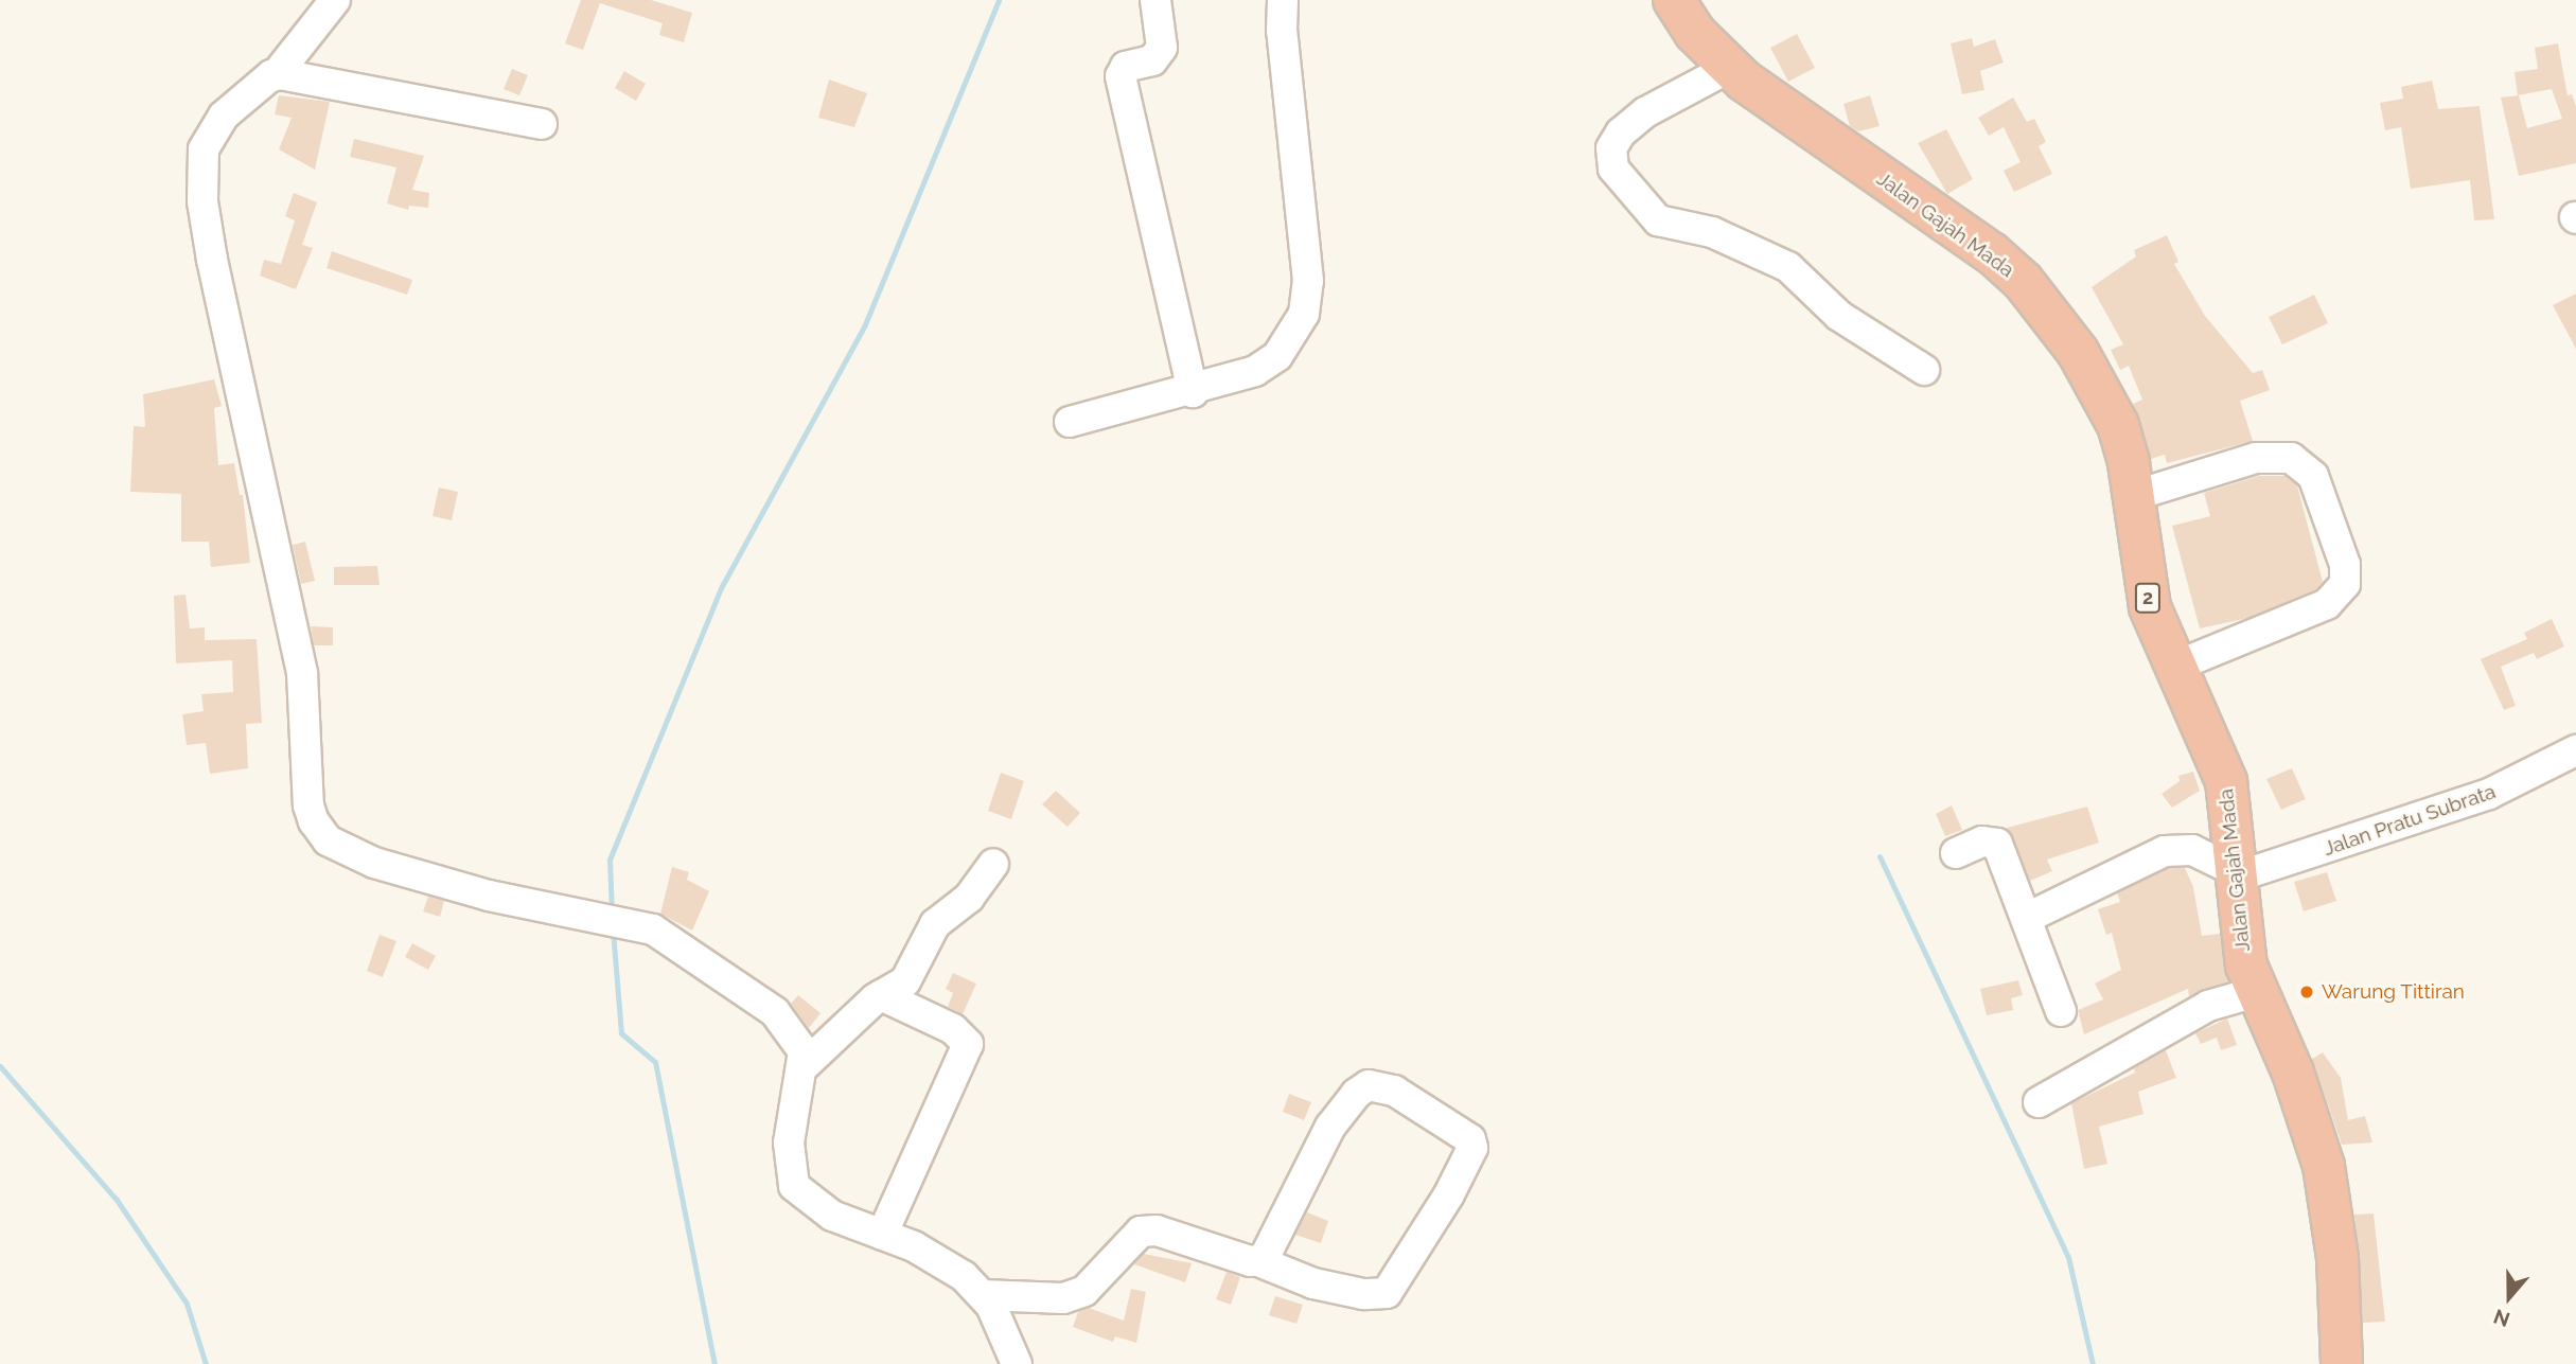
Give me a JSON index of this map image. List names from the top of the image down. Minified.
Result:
{"streets":{"highway":["Jalan Gajah Mada","2"],"street":["Jalan Pratu Subrata"]},"crossings":[["Jalan Gajah Mada","Jalan Pratu Subrata"]],"places":["Warung Tittiran"],"north":"bottom"}
